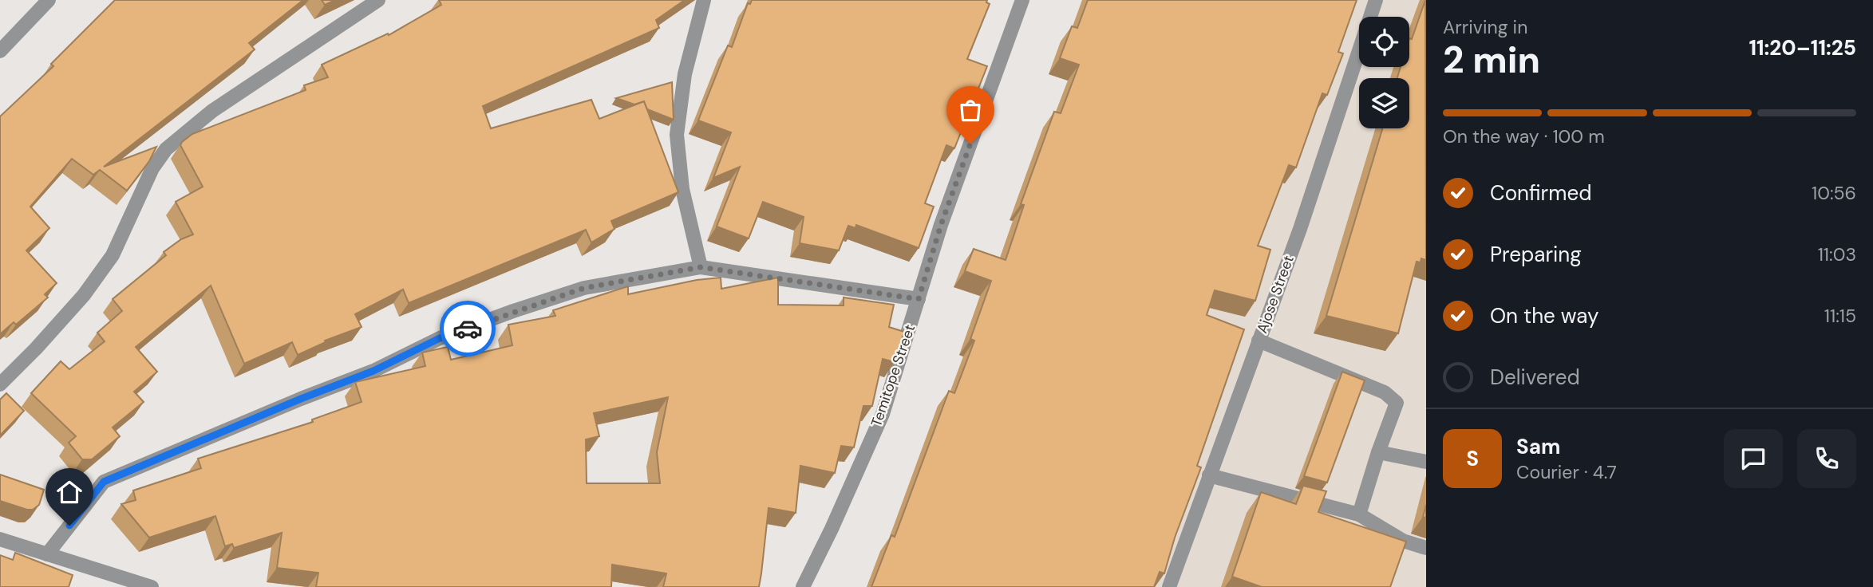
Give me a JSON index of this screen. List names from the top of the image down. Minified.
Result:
{"streets":{"street":["Ajose Street","Temitope Street"]},"page":{"heading":["2 min","Arriving in","11:20–11:25"],"panel":["Sam","Courier · 4.7"],"bar":"On the way · 100 m","list":[["Confirmed","10:56"],["Preparing","11:03"],["On the way","11:15"],"Delivered"],"round":"S"}}
